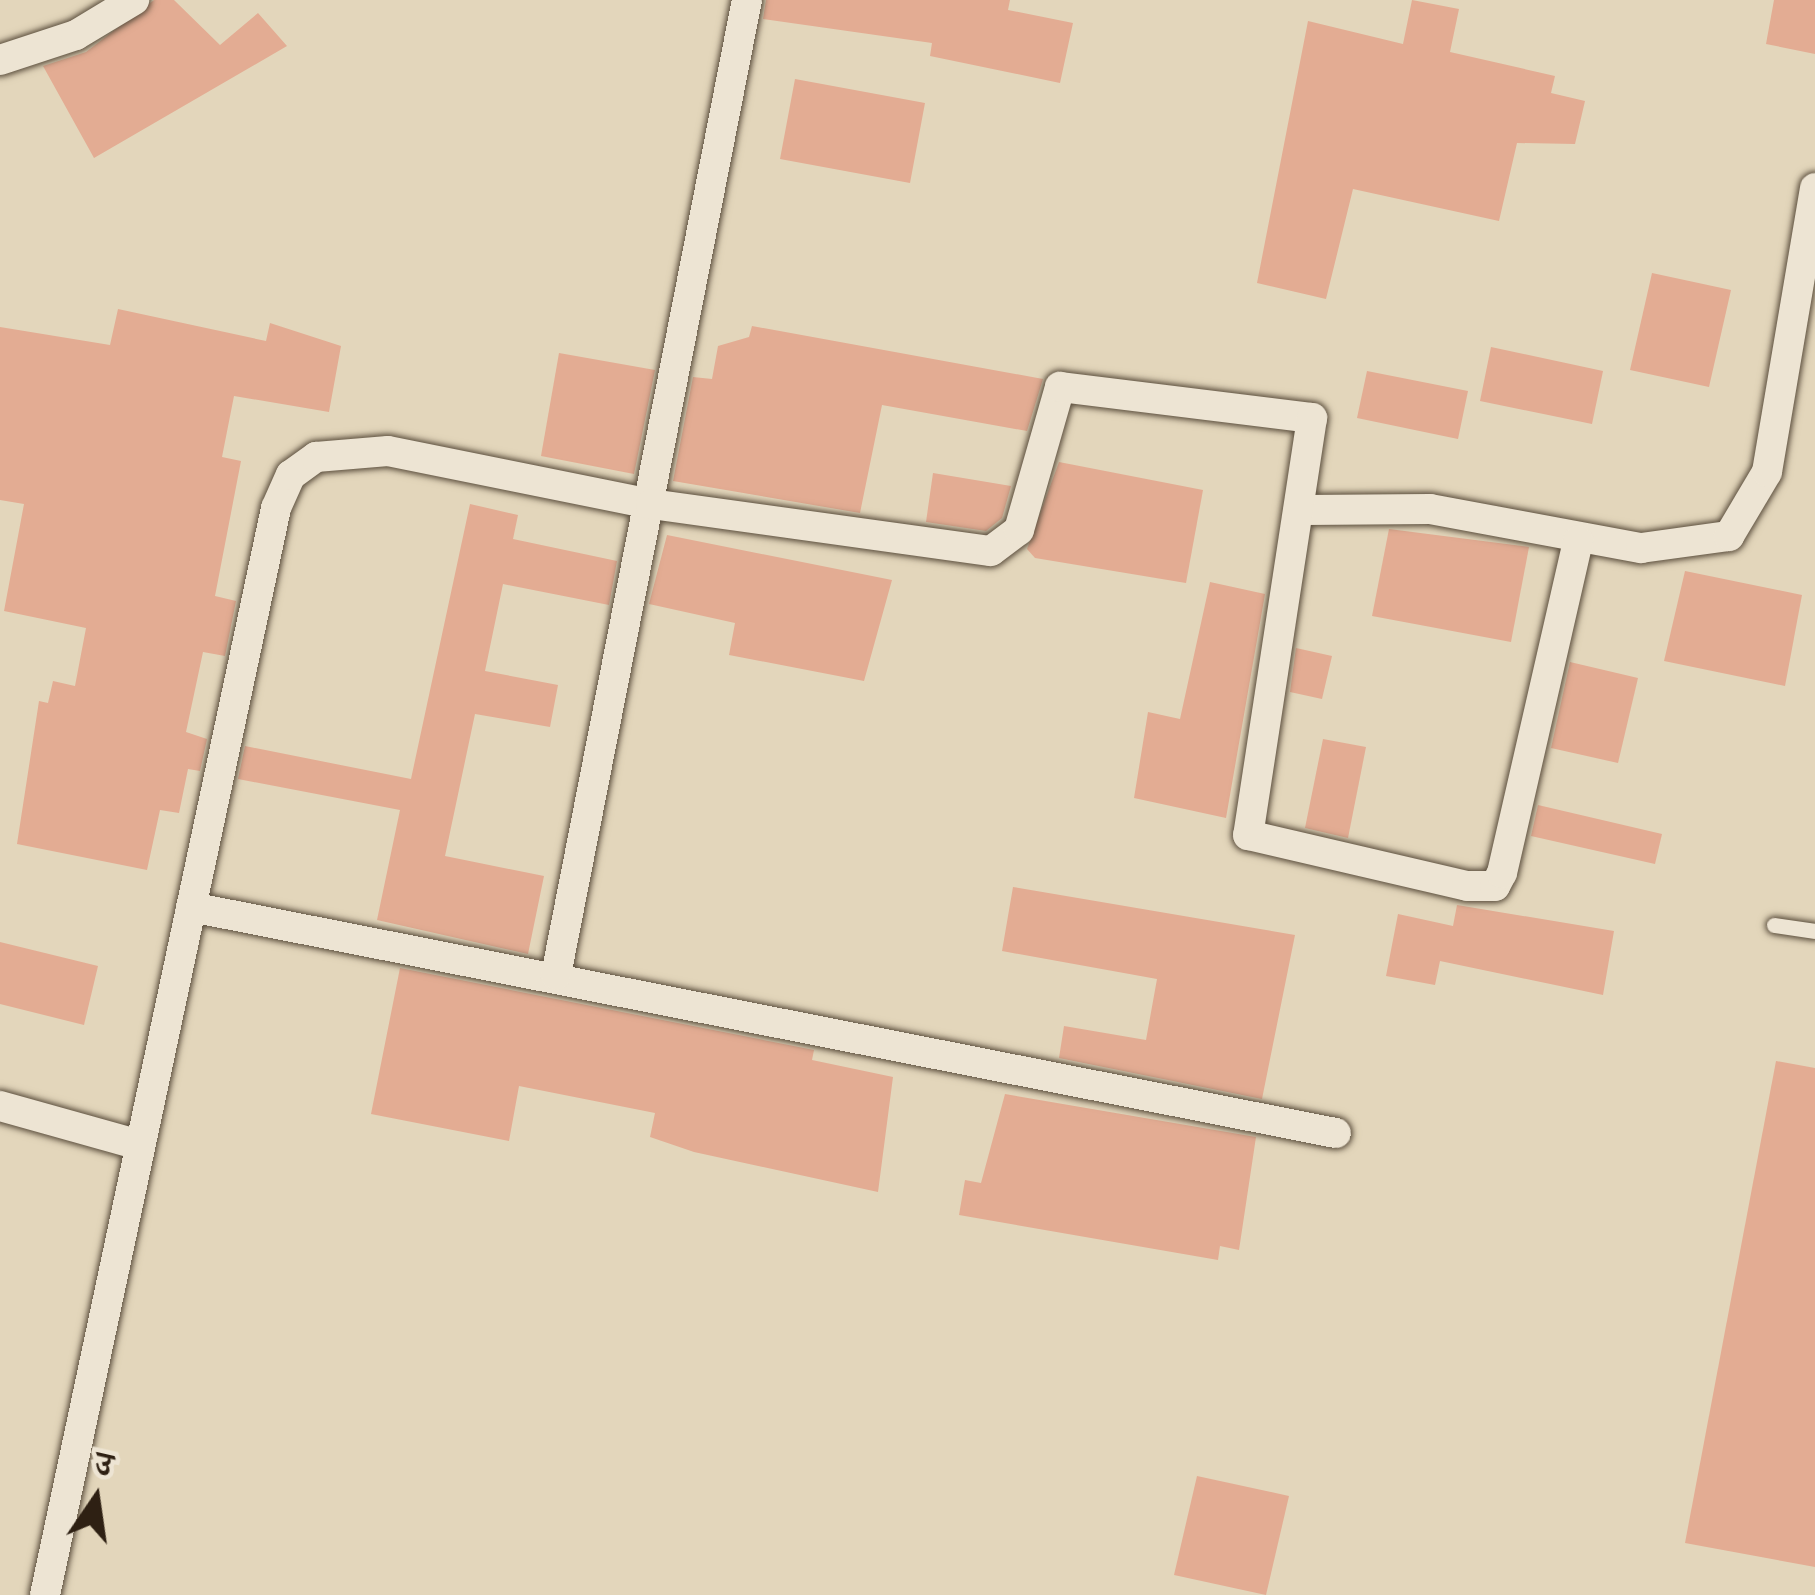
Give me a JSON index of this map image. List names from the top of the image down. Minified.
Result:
{"north":"top"}
